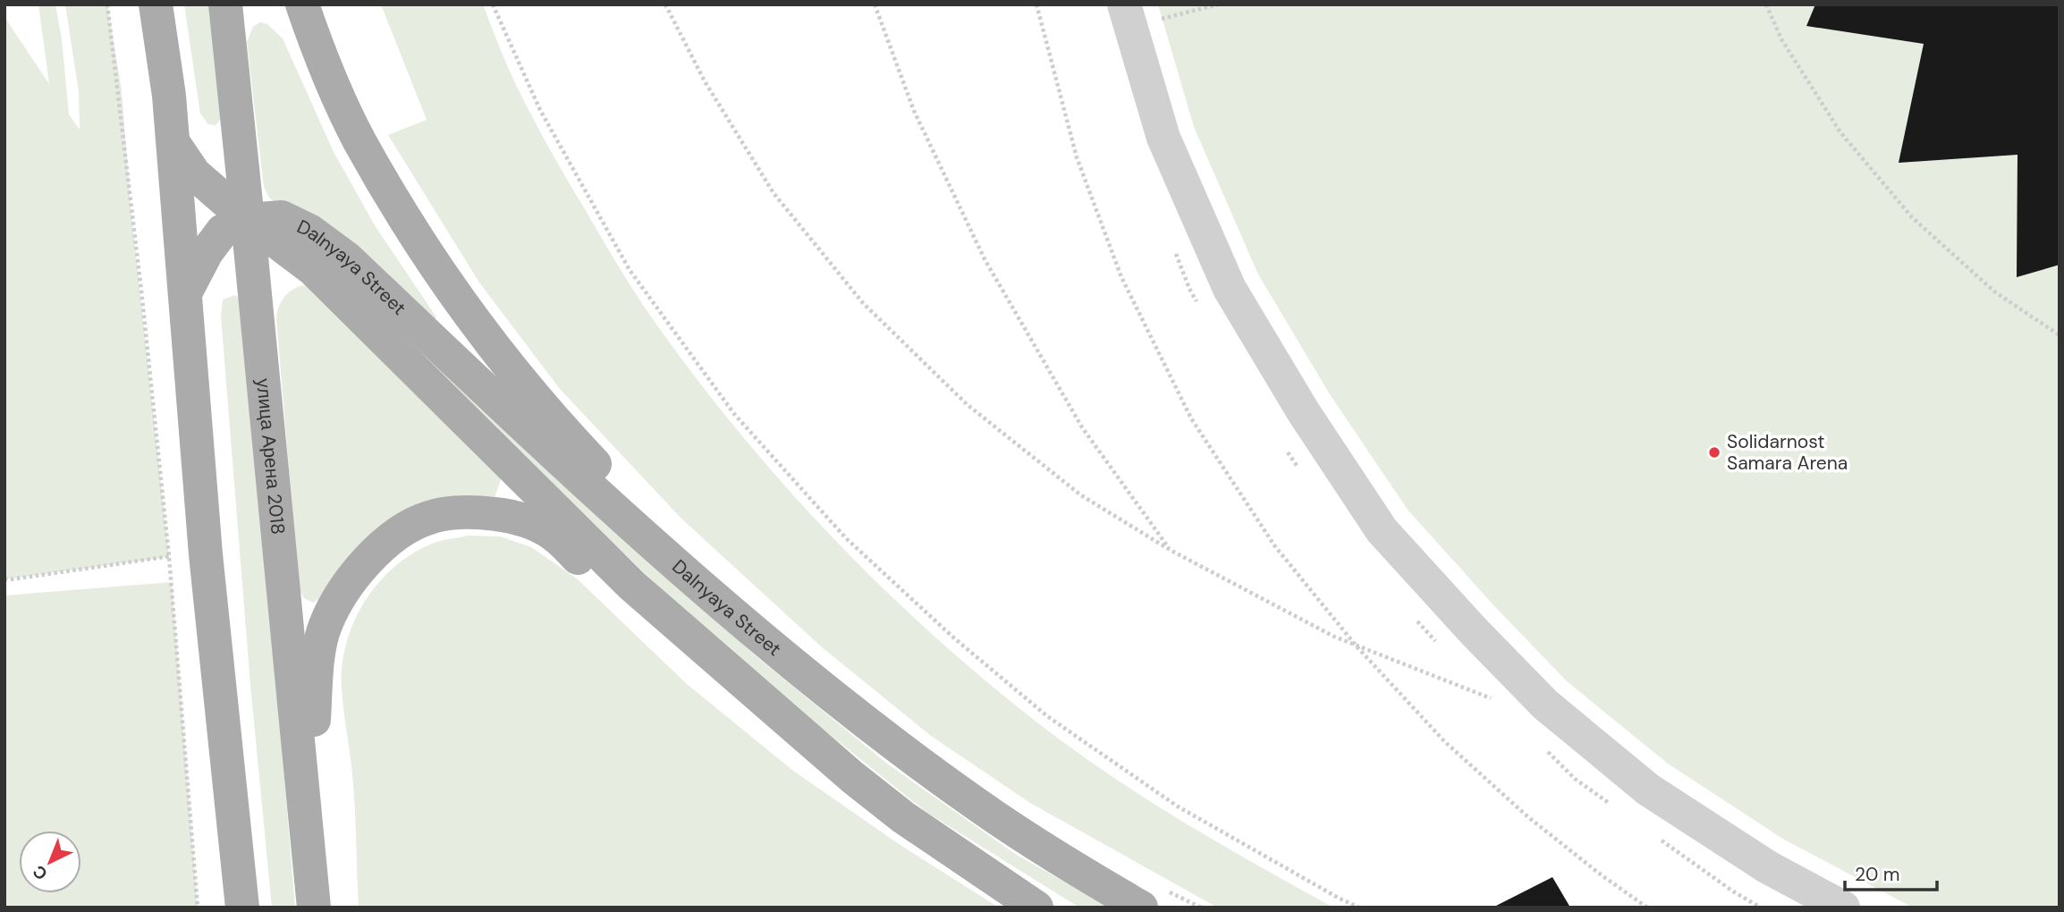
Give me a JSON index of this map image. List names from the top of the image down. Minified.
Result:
{"streets":{"main road":["Dalnyaya Street","улица Арена 2018"]},"crossings":[["Dalnyaya Street","улица Арена 2018"]],"places":["Solidarnost Samara Arena"],"scale_bar":"20 m","north":"bottom left"}
